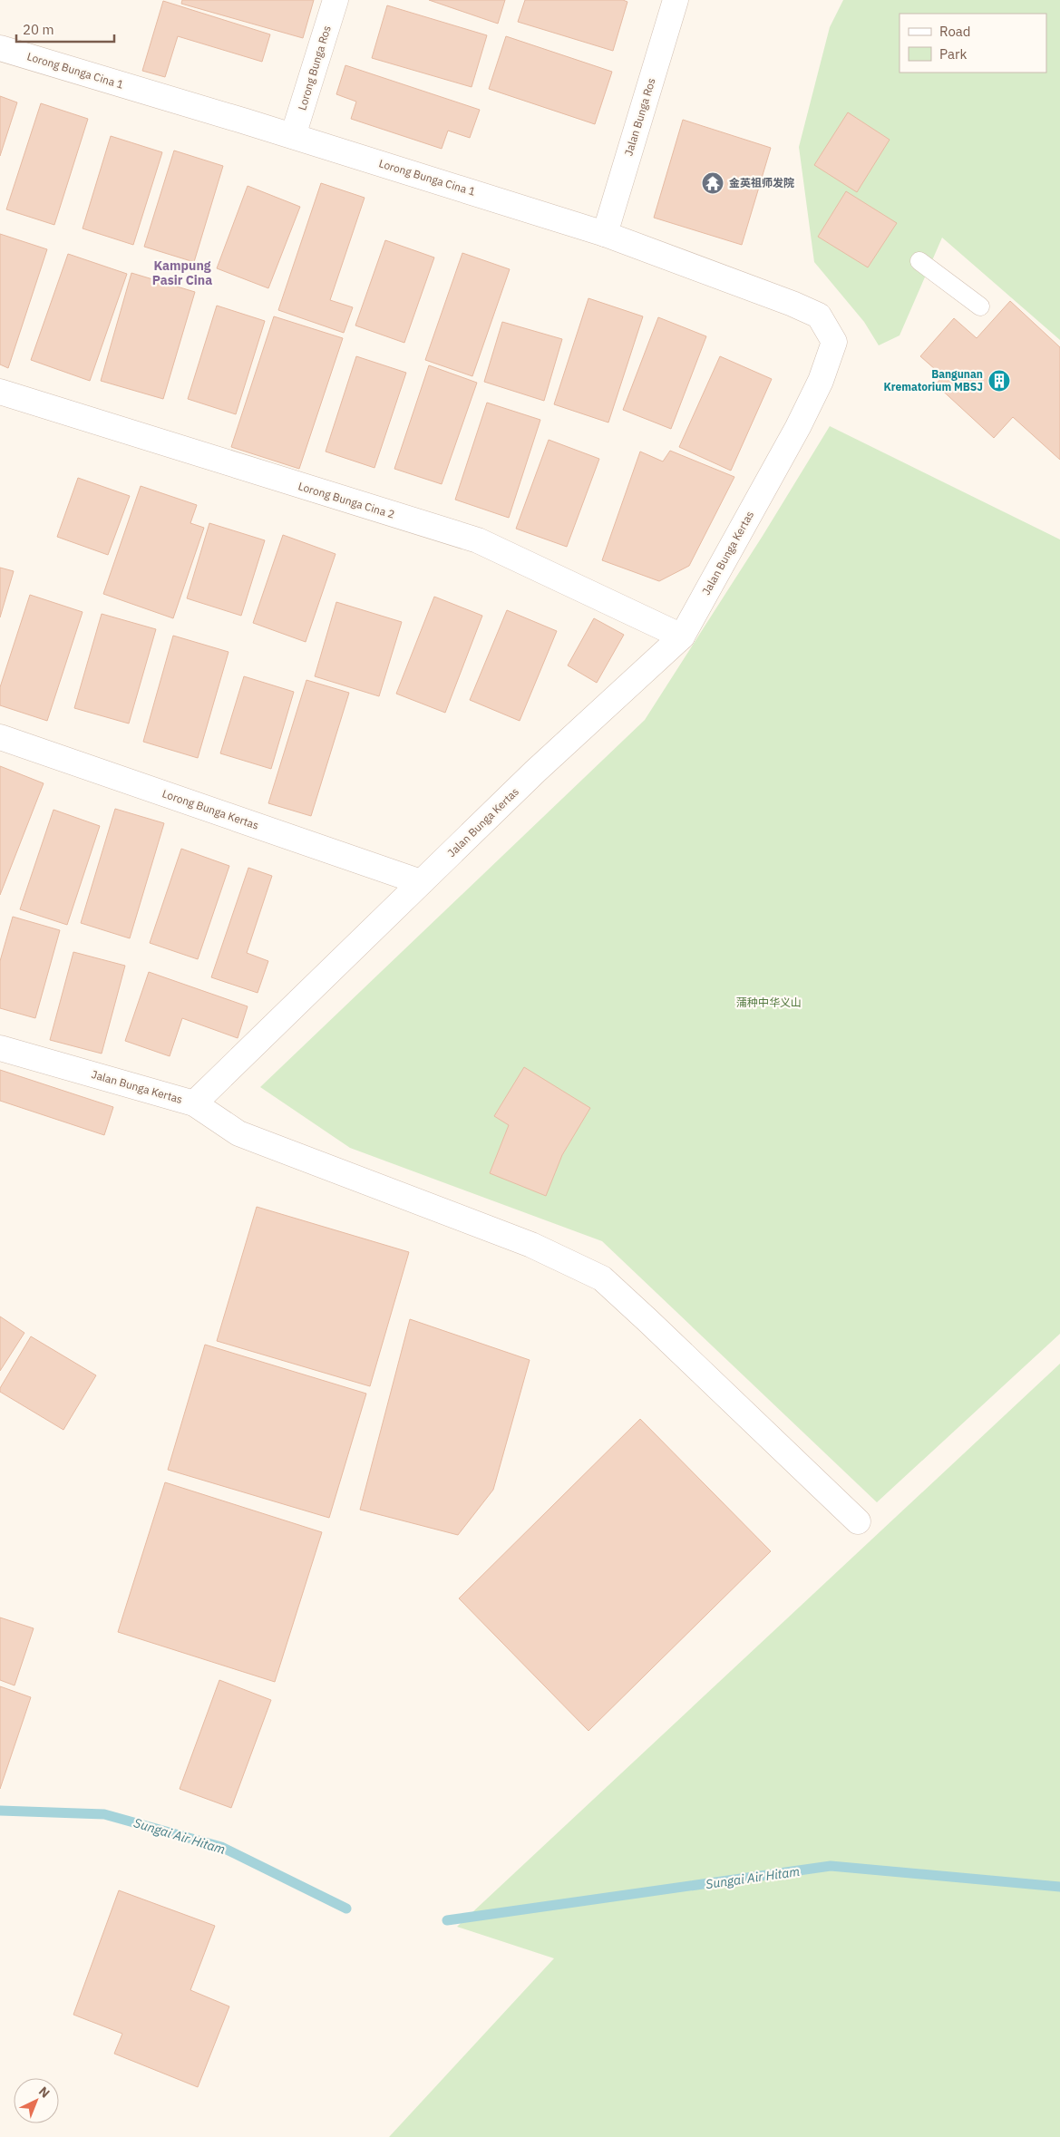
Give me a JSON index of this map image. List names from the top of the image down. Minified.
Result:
{"streets":{"street":["Lorong Bunga Ros","Lorong Bunga Cina 1","Jalan Bunga Ros","Lorong Bunga Cina 2","Jalan Bunga Kertas","Lorong Bunga Kertas"]},"crossings":[["Lorong Bunga Ros","Lorong Bunga Cina 1"],["Lorong Bunga Cina 1","Jalan Bunga Ros"],["Lorong Bunga Cina 1","Jalan Bunga Kertas"],["Lorong Bunga Cina 2","Jalan Bunga Kertas"],["Jalan Bunga Kertas","Lorong Bunga Kertas"]],"districts":["Kampung Pasir Cina"],"water":["Sungai Air Hitam"],"parks":["蒲种中华义山"],"places":{"temple":["金英祖师发院"],"building":["Bangunan Krematorium MBSJ"]},"legend":["Road","Park"],"scale_bar":"20 m","north":"top right"}
